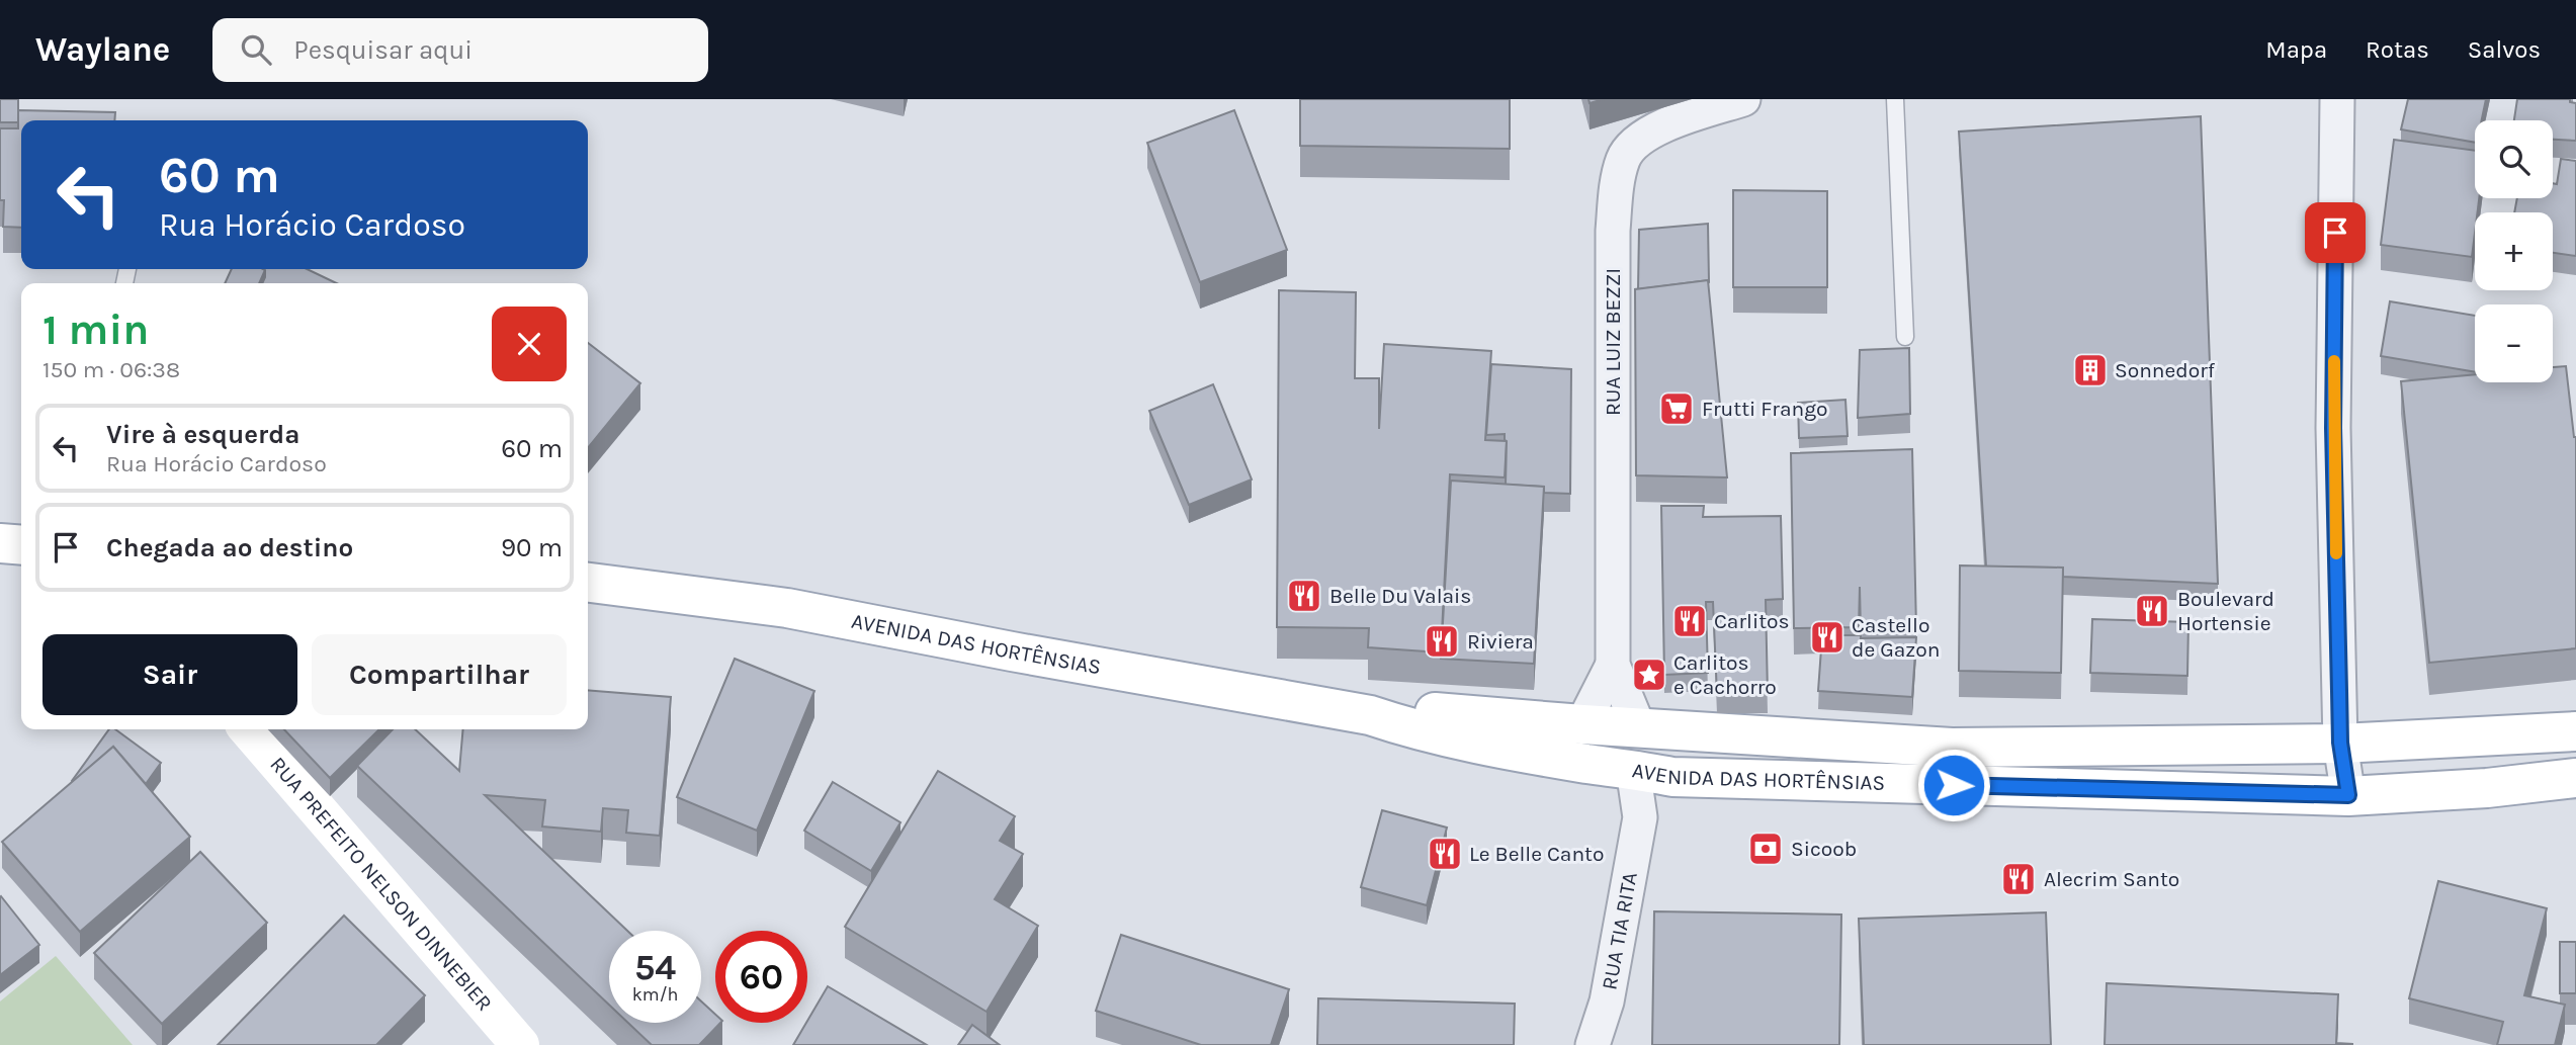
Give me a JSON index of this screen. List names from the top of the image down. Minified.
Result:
{"streets":{"main road":["AVENIDA DAS HORTÊNSIAS","RUA PREFEITO NELSON DINNEBIER"],"street":["RUA LUIZ BEZZI","RUA TIA RITA"]},"crossings":[["RUA LUIZ BEZZI","AVENIDA DAS HORTÊNSIAS"],["AVENIDA DAS HORTÊNSIAS","RUA TIA RITA"]],"places":{"building":["Sonnedorf"],"supermarket":["Frutti Frango"],"restaurant":["Belle Du Valais","Boulevard Hortensie","Carlitos","Castello de Gazon","Riviera","Le Belle Canto","Alecrim Santo"],"place":["Carlitos e Cachorro"],"bank":["Sicoob"]},"page":{"header":"Waylane","search":"Pesquisar aqui","nav":["Mapa","Rotas","Salvos"],"map_buttons":["+","−"],"turn":["60 m","Rua Horácio Cardoso"],"heading":["1 min","150 m · 06:38"],"list":[{"name":"Vire à esquerda","note":"Rua Horácio Cardoso","value":"60 m"},{"name":"Chegada ao destino","value":"90 m"}],"buttons":["Sair","Compartilhar"],"speed":"54 km/h","limit":"60"}}
